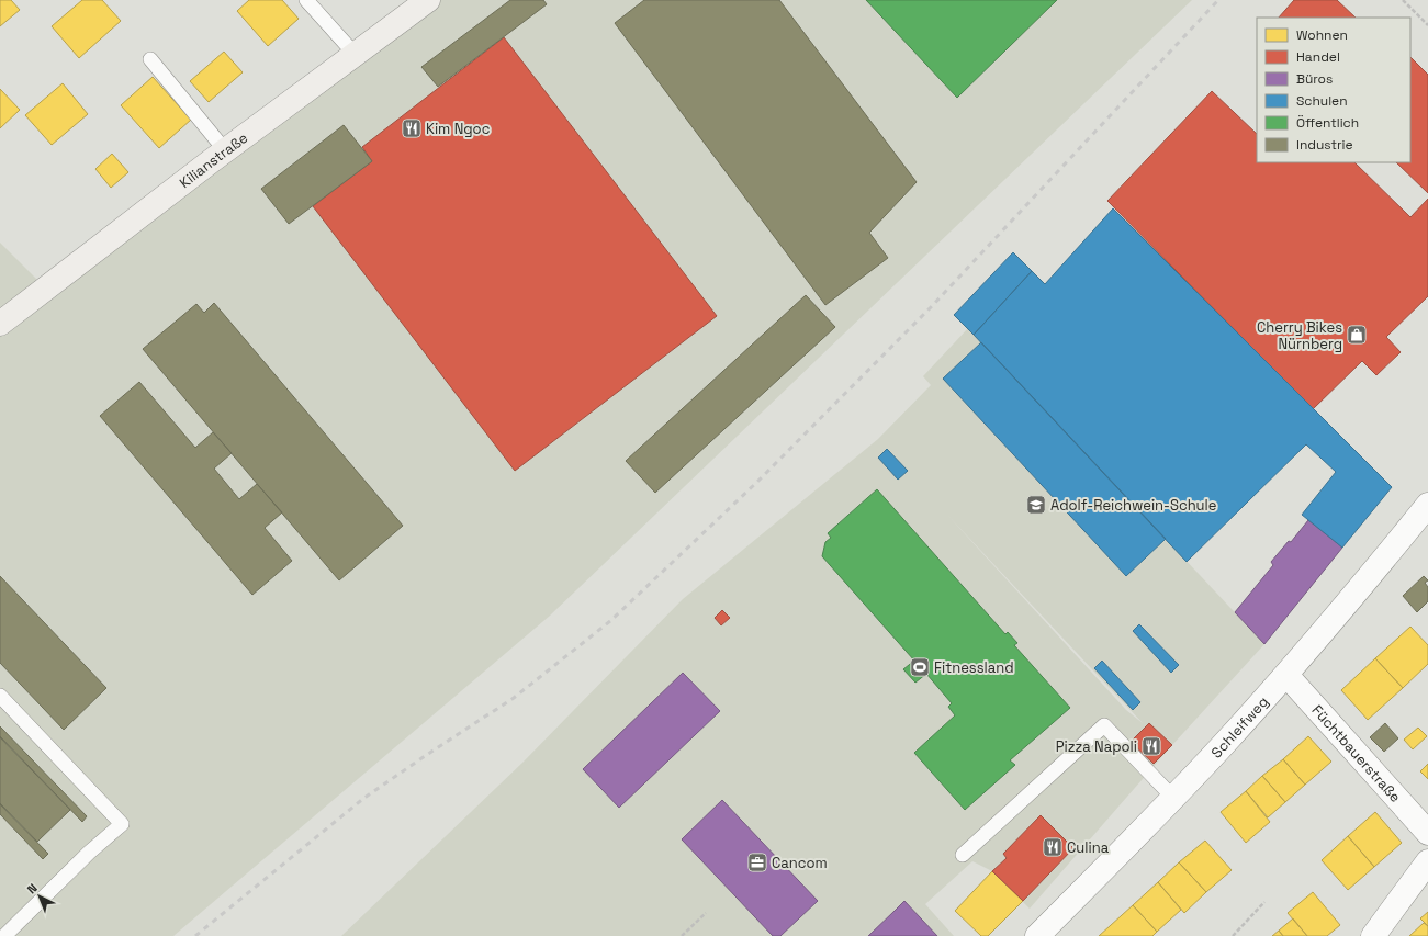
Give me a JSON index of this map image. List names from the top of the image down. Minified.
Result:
{"streets":{"main road":["Kilianstraße"],"street":["Schleifweg","Füchtbauerstraße"]},"crossings":[["Schleifweg","Füchtbauerstraße"]],"places":{"restaurant":["Kim Ngoc","Pizza Napoli","Culina"],"shop":["Cherry Bikes Nürnberg"],"school or university":["Adolf-Reichwein-Schule"],"sports":["Fitnessland"],"office":["Cancom"]},"legend":["Wohnen","Handel","Büros","Schulen","Öffentlich","Industrie"],"north":"top left"}
